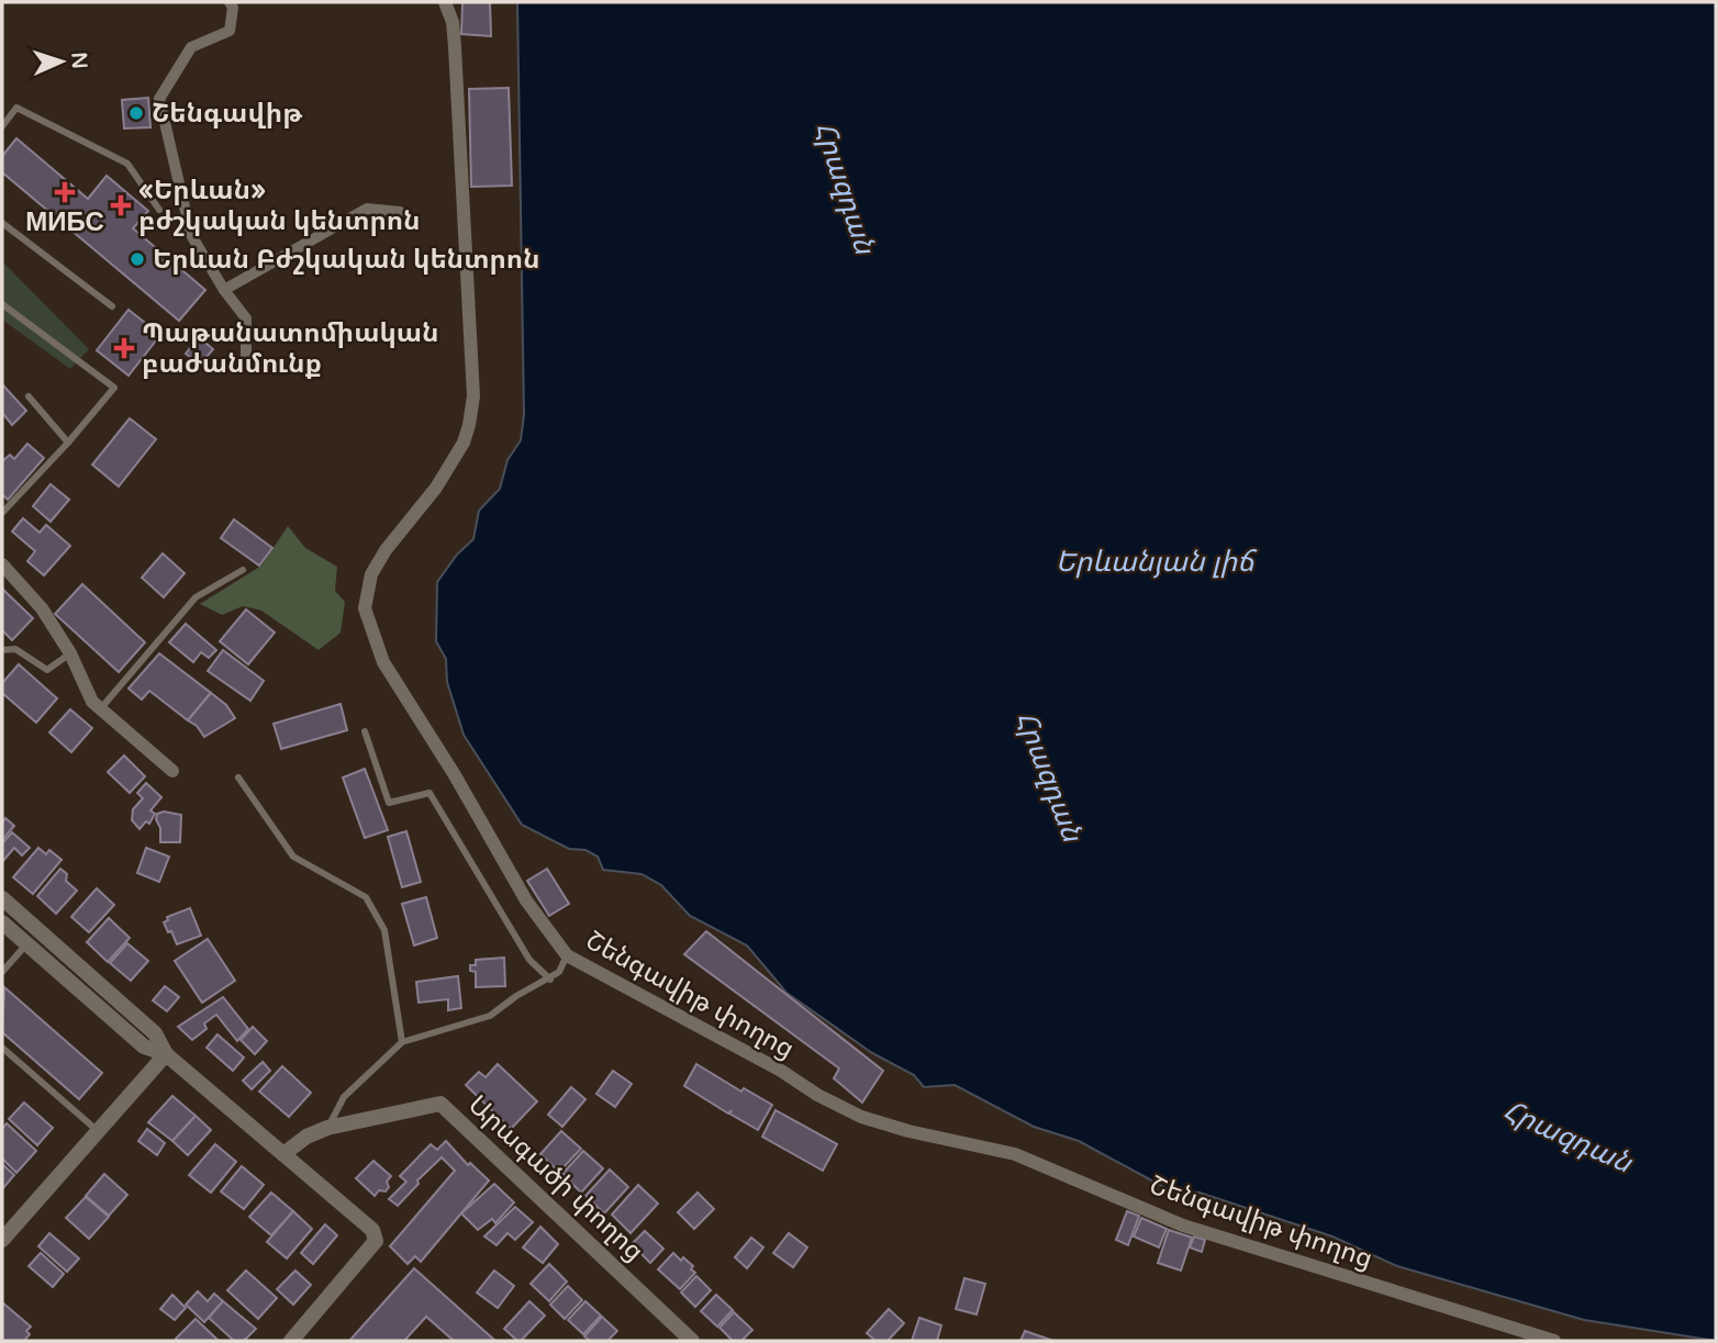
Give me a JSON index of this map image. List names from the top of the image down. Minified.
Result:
{"streets":{"street":["Շենգավիթ փողոց","Արագածի փողոց"]},"water":["Հրազդան","Երևանյան լիճ"],"places":{"other":["Շենգավիթ","Երևան Բժշկական կենտրոն"],"health":["МИБС","«Երևան» բժշկական կենտրոն","Պաթանատոմիական բաժանմունք"]},"north":"right"}
